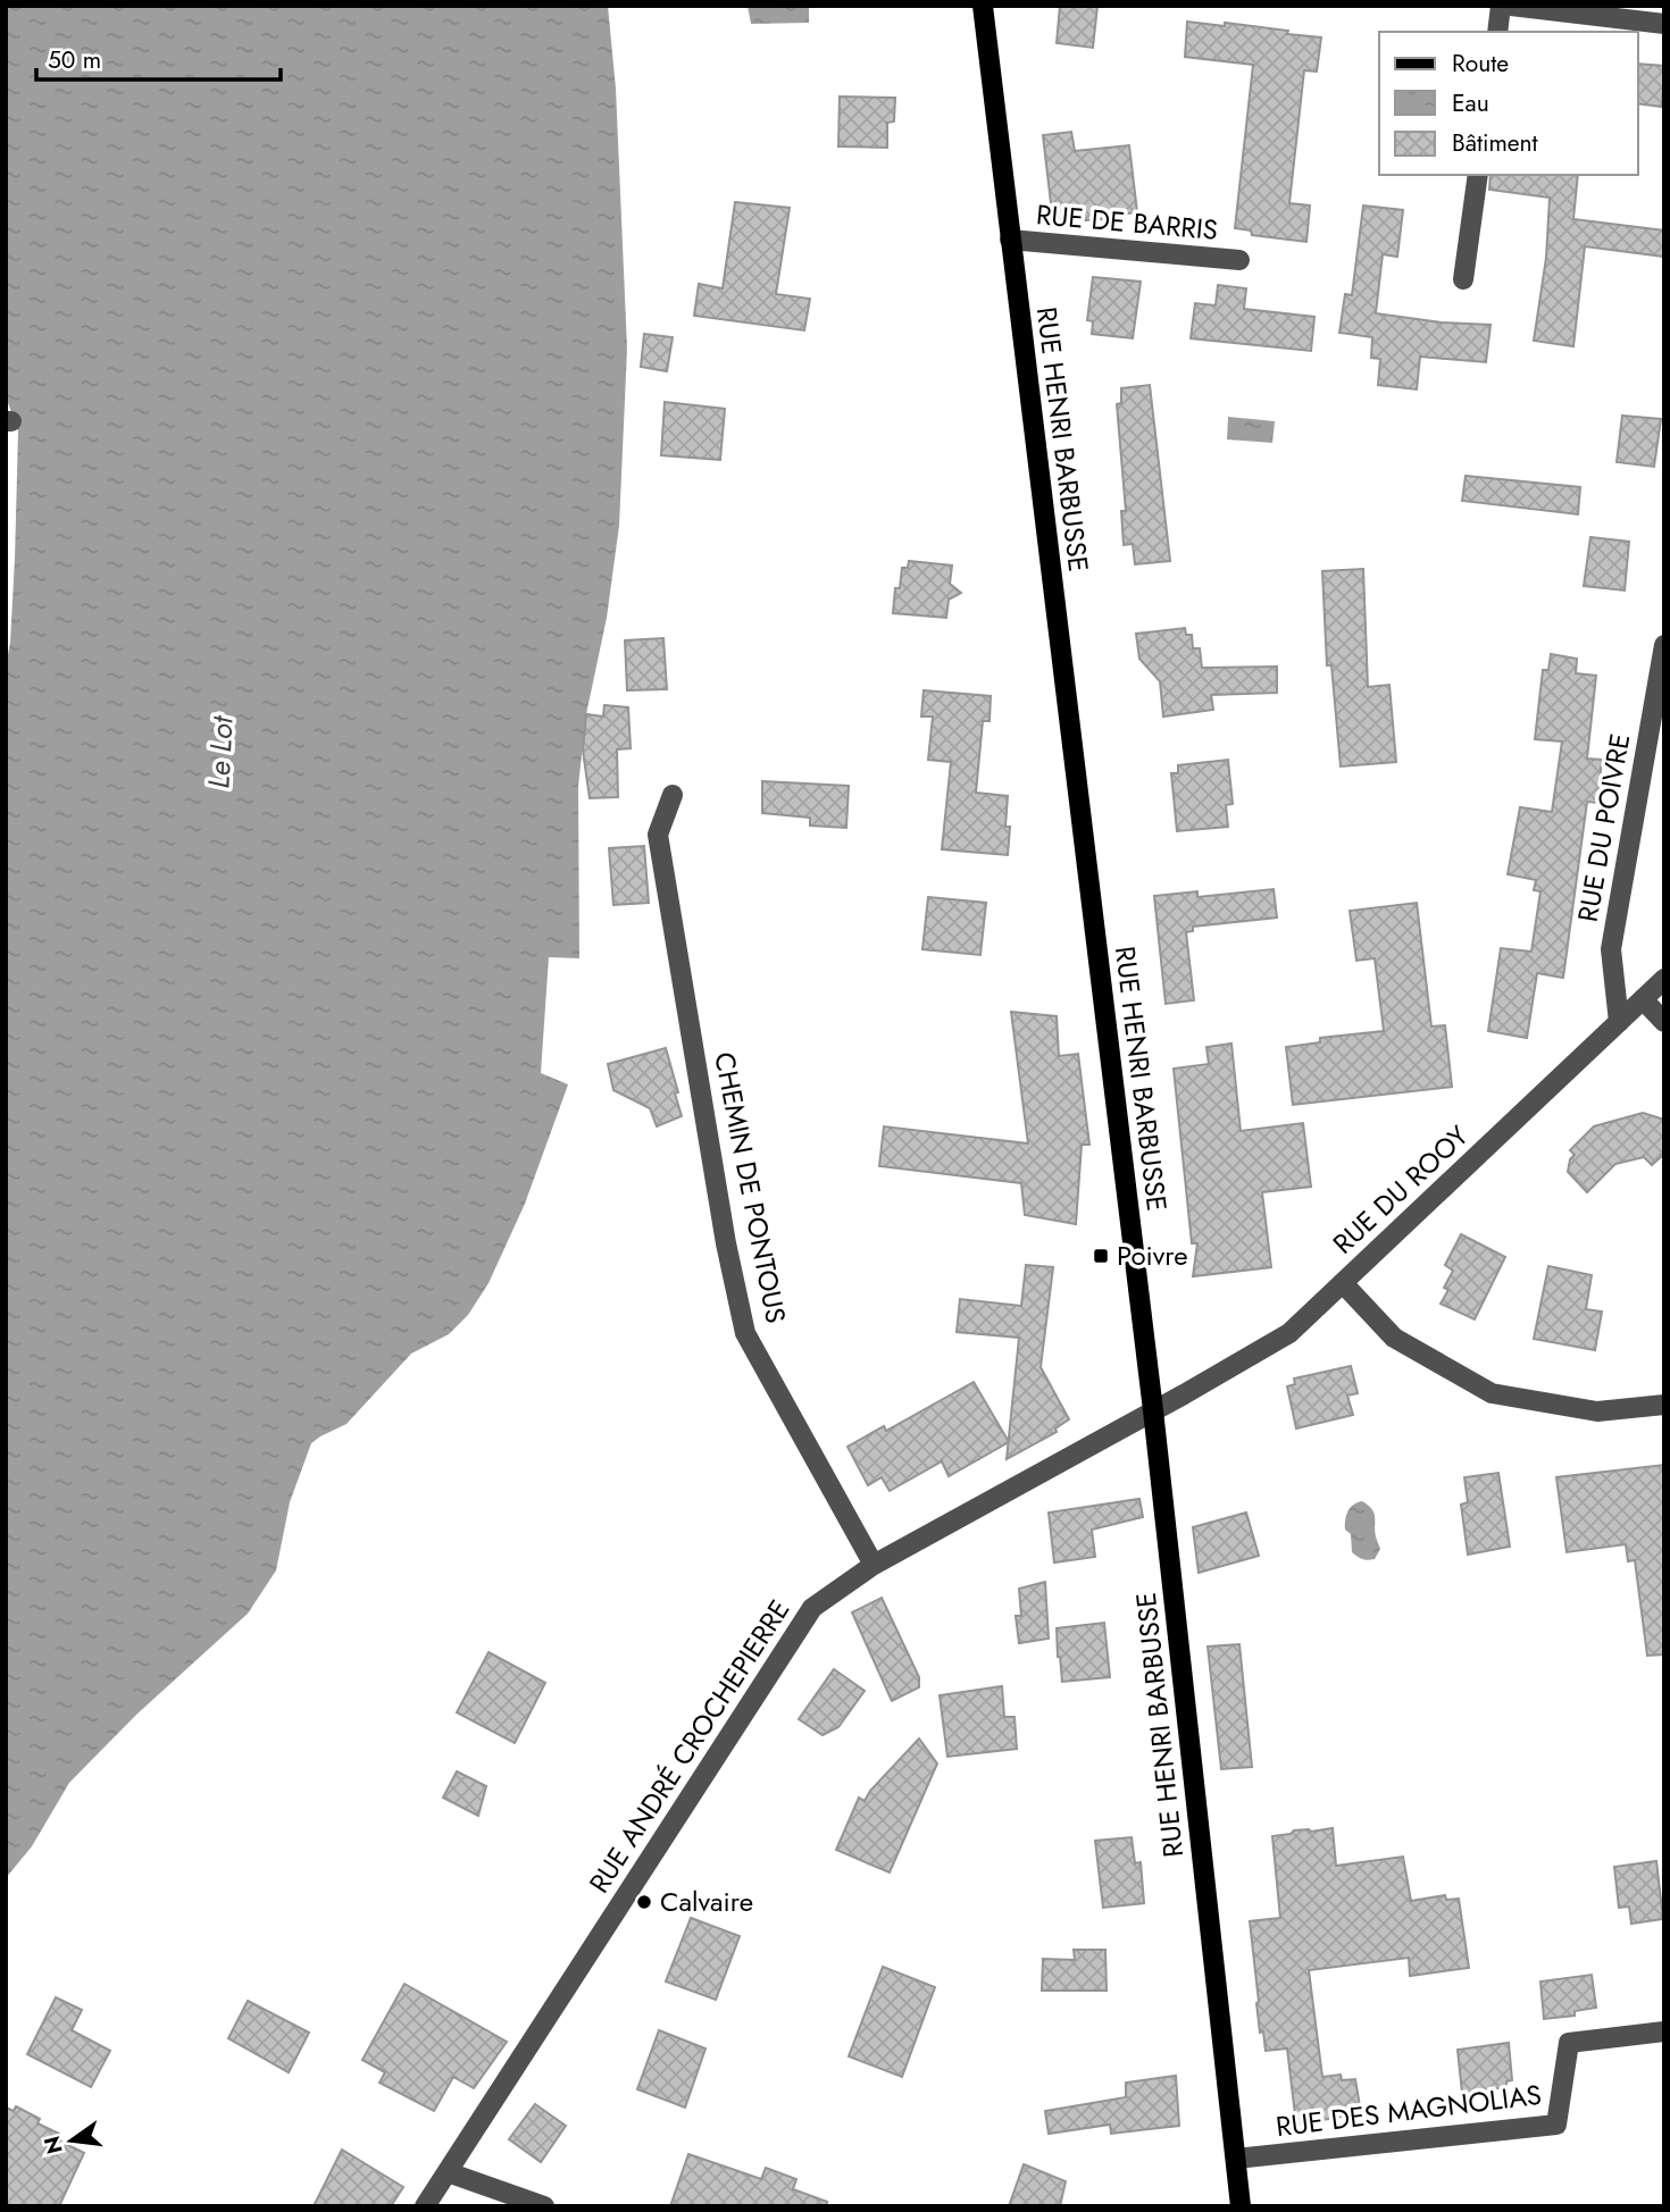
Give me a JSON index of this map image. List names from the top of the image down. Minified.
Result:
{"streets":{"main road":["RUE HENRI BARBUSSE"],"street":["RUE DE BARRIS","RUE DU POIVRE","CHEMIN DE PONTOUS","RUE DU ROOY","RUE ANDRÉ CROCHEPIERRE","RUE DES MAGNOLIAS"]},"crossings":[["RUE DE BARRIS","RUE HENRI BARBUSSE"],["RUE HENRI BARBUSSE","RUE DU ROOY"],["RUE HENRI BARBUSSE","RUE ANDRÉ CROCHEPIERRE"],["RUE HENRI BARBUSSE","RUE DES MAGNOLIAS"],["RUE DU POIVRE","RUE DU ROOY"],["CHEMIN DE PONTOUS","RUE ANDRÉ CROCHEPIERRE"],["RUE DU ROOY","RUE ANDRÉ CROCHEPIERRE"]],"water":["Le Lot"],"places":{"transit":["Poivre"],"other":["Calvaire"]},"legend":["Route","Eau","Bâtiment"],"scale_bar":"50 m","north":"left"}
